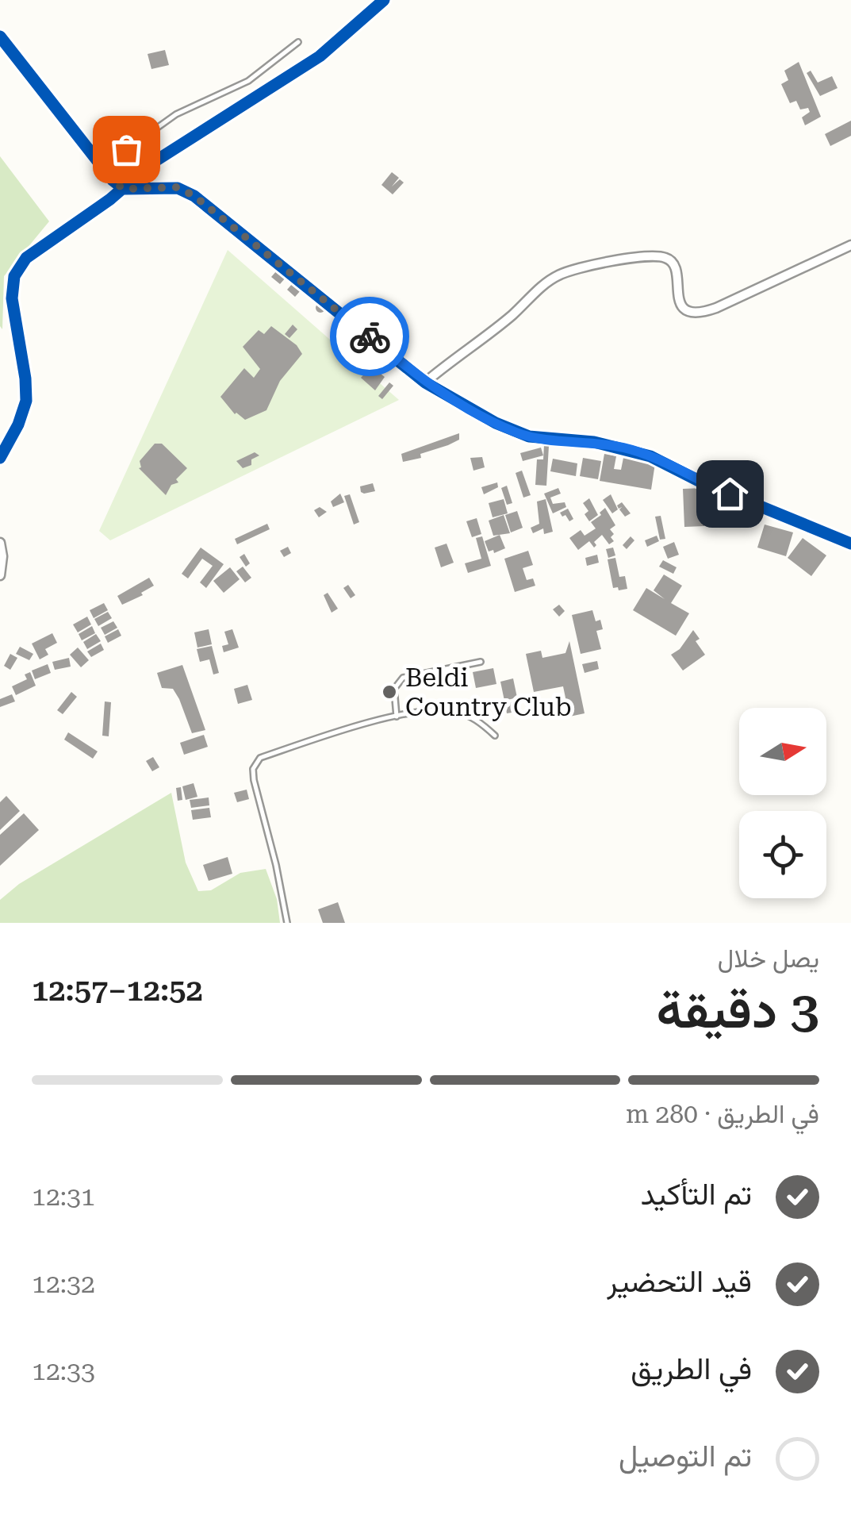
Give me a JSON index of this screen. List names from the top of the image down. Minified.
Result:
{"places":["Beldi Country Club"],"north":"right","page":{"heading":["3 دقيقة","يصل خلال","12:52–12:57"],"bar":"في الطريق · 280 m","list":[["تم التأكيد","12:31"],["قيد التحضير","12:32"],["في الطريق","12:33"],"تم التوصيل"]}}
